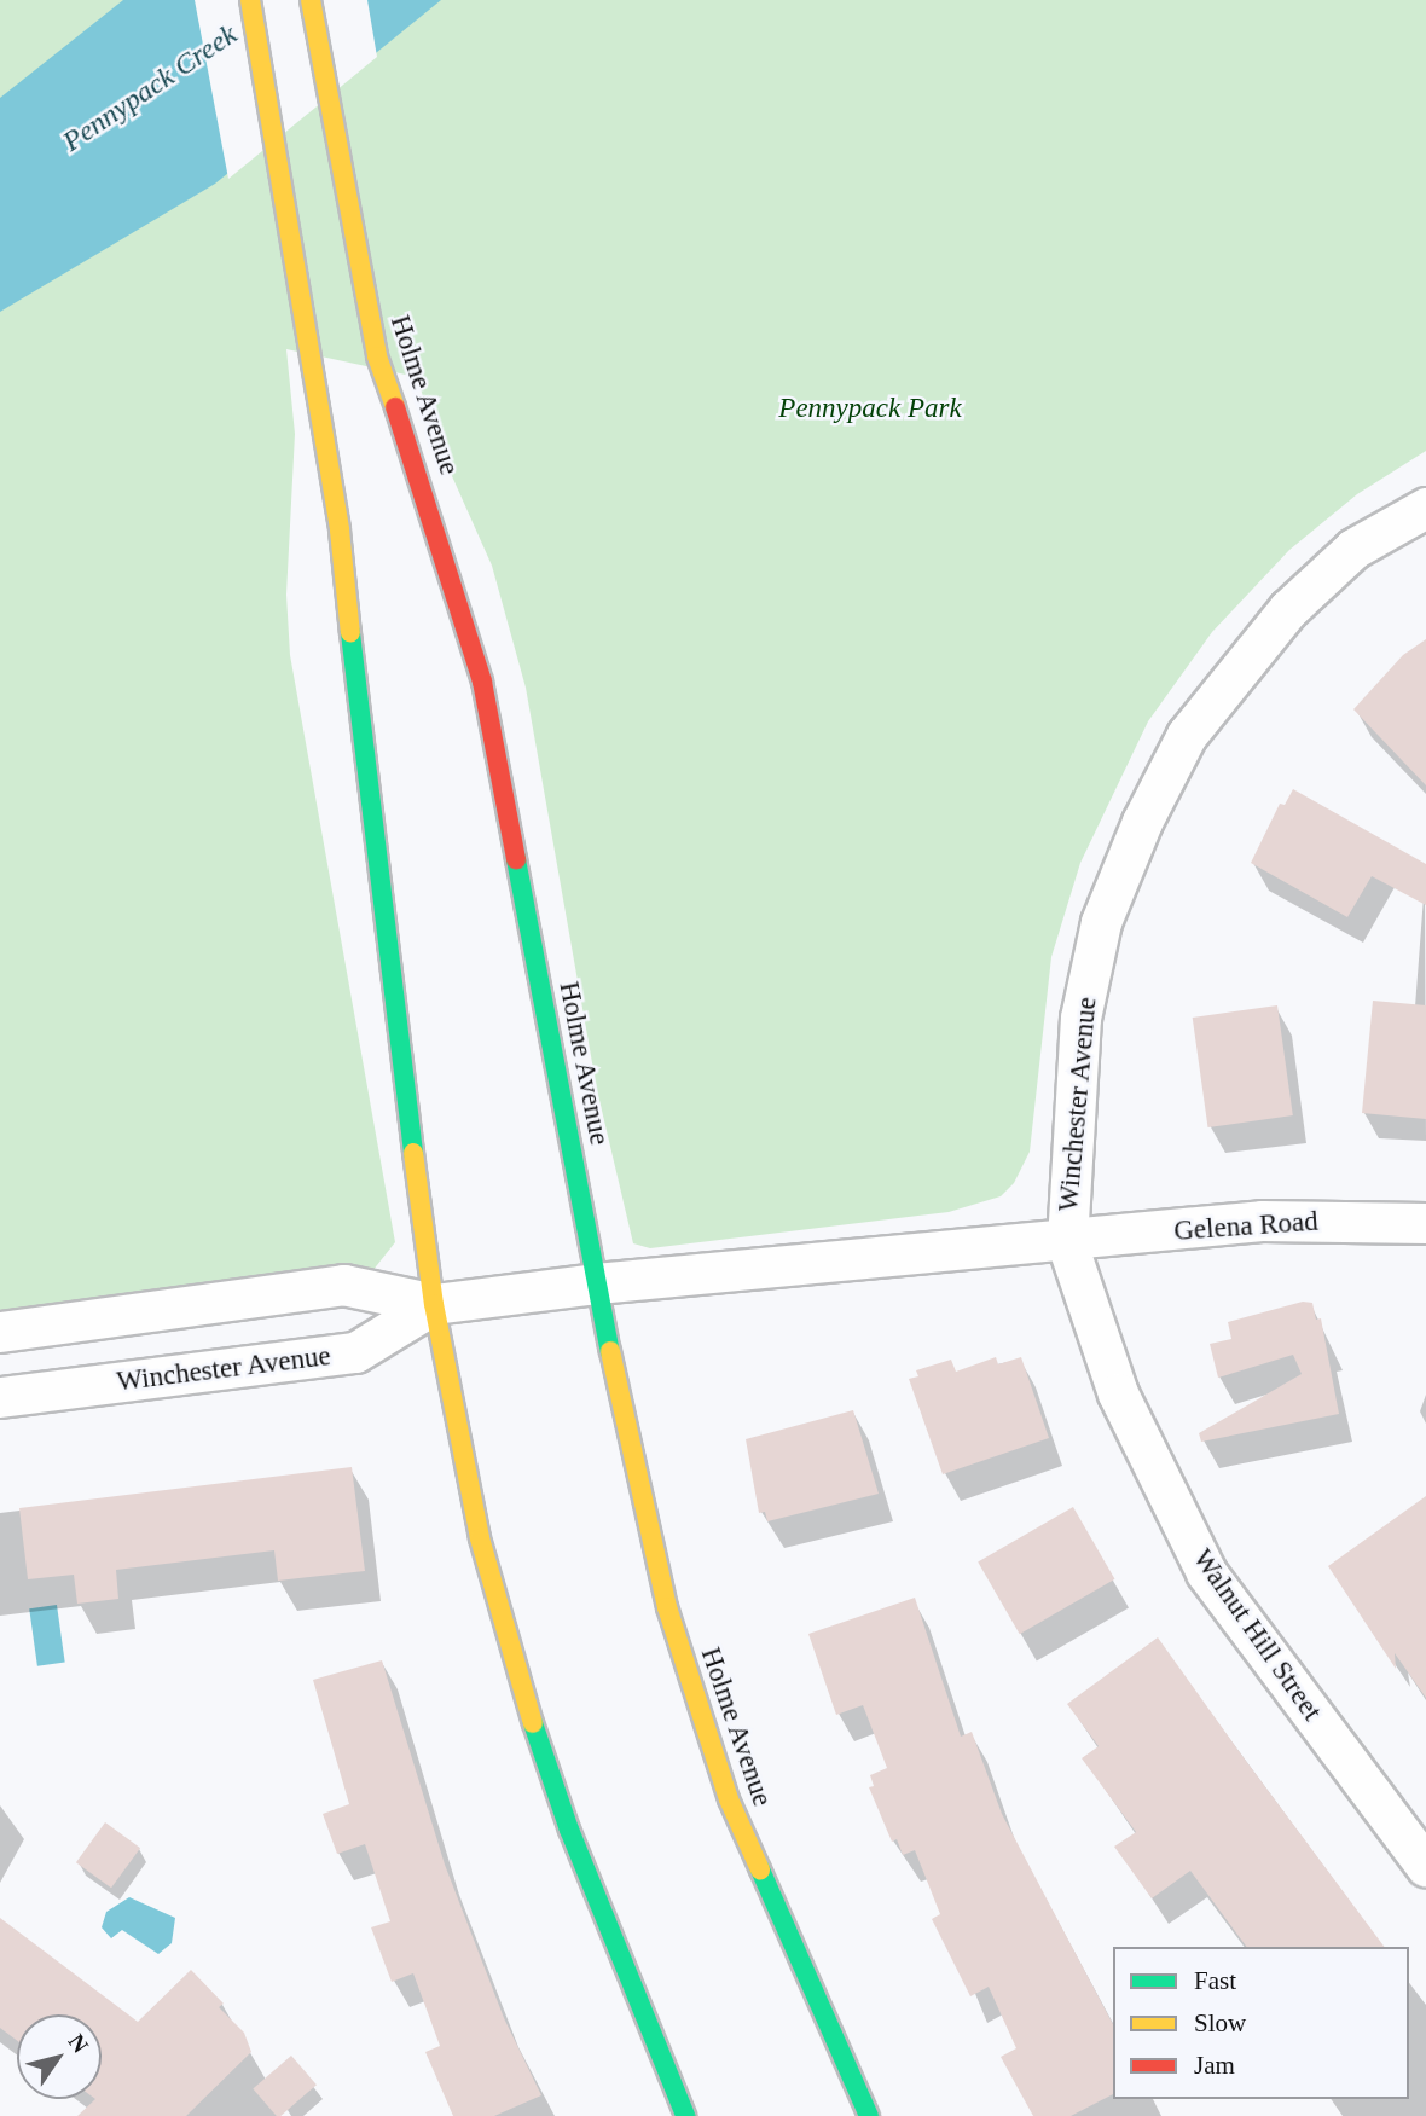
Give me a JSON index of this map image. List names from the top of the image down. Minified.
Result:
{"streets":{"main road":["Holme Avenue"],"street":["Winchester Avenue","Gelena Road","Walnut Hill Street"]},"crossings":[["Holme Avenue","Winchester Avenue"],["Winchester Avenue","Gelena Road"],["Winchester Avenue","Walnut Hill Street"],["Gelena Road","Walnut Hill Street"]],"water":["Pennypack Creek"],"parks":["Pennypack Park"],"legend":["Fast","Slow","Jam"],"north":"top right"}
